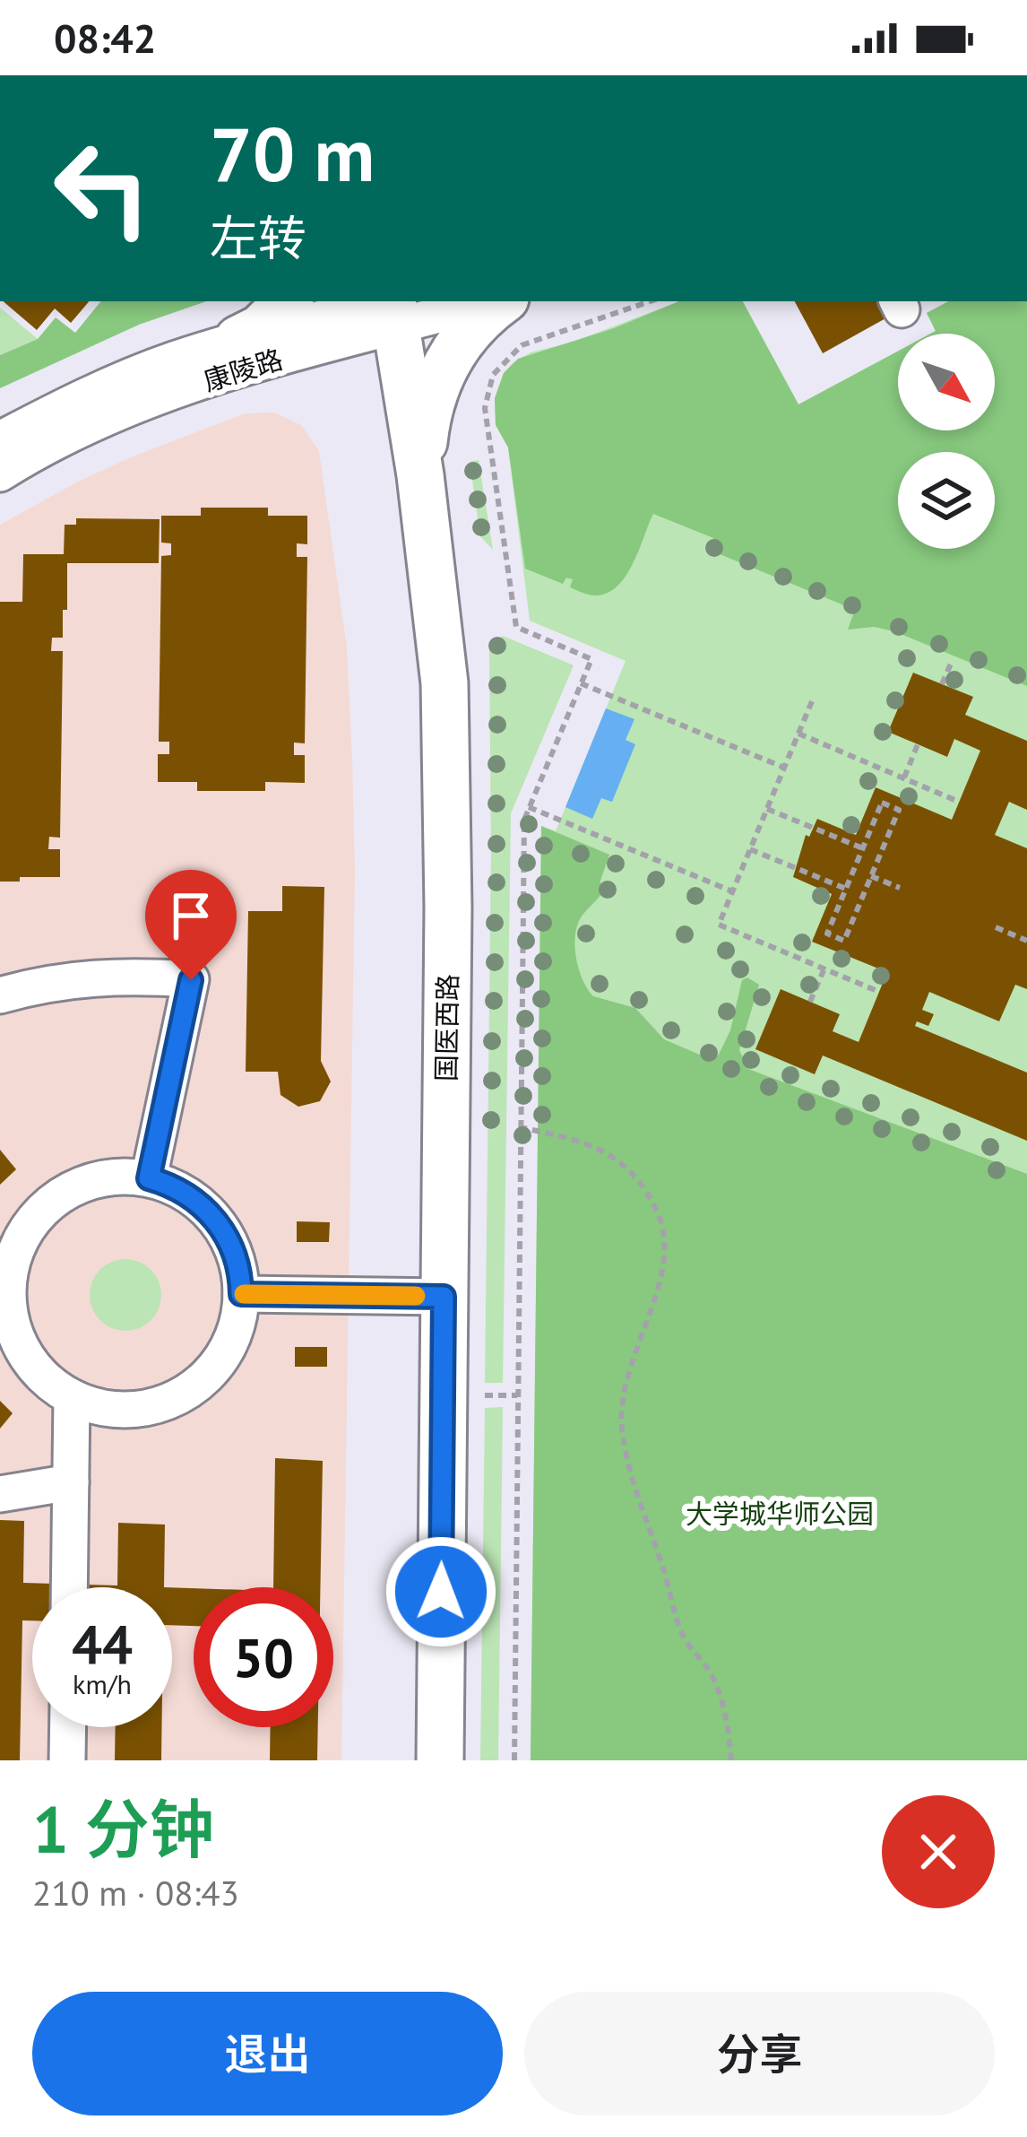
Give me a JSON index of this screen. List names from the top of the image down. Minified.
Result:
{"streets":{"main road":["国医西路"],"street":["康陵路"]},"crossings":[["康陵路","国医西路"]],"parks":["大学城华师公园"],"north":"bottom right","page":{"status":"08:42","turn":["70 m","左转"],"speed":"44 km/h","limit":"50","heading":["1 分钟","210 m · 08:43"],"buttons":["退出","分享"]}}
